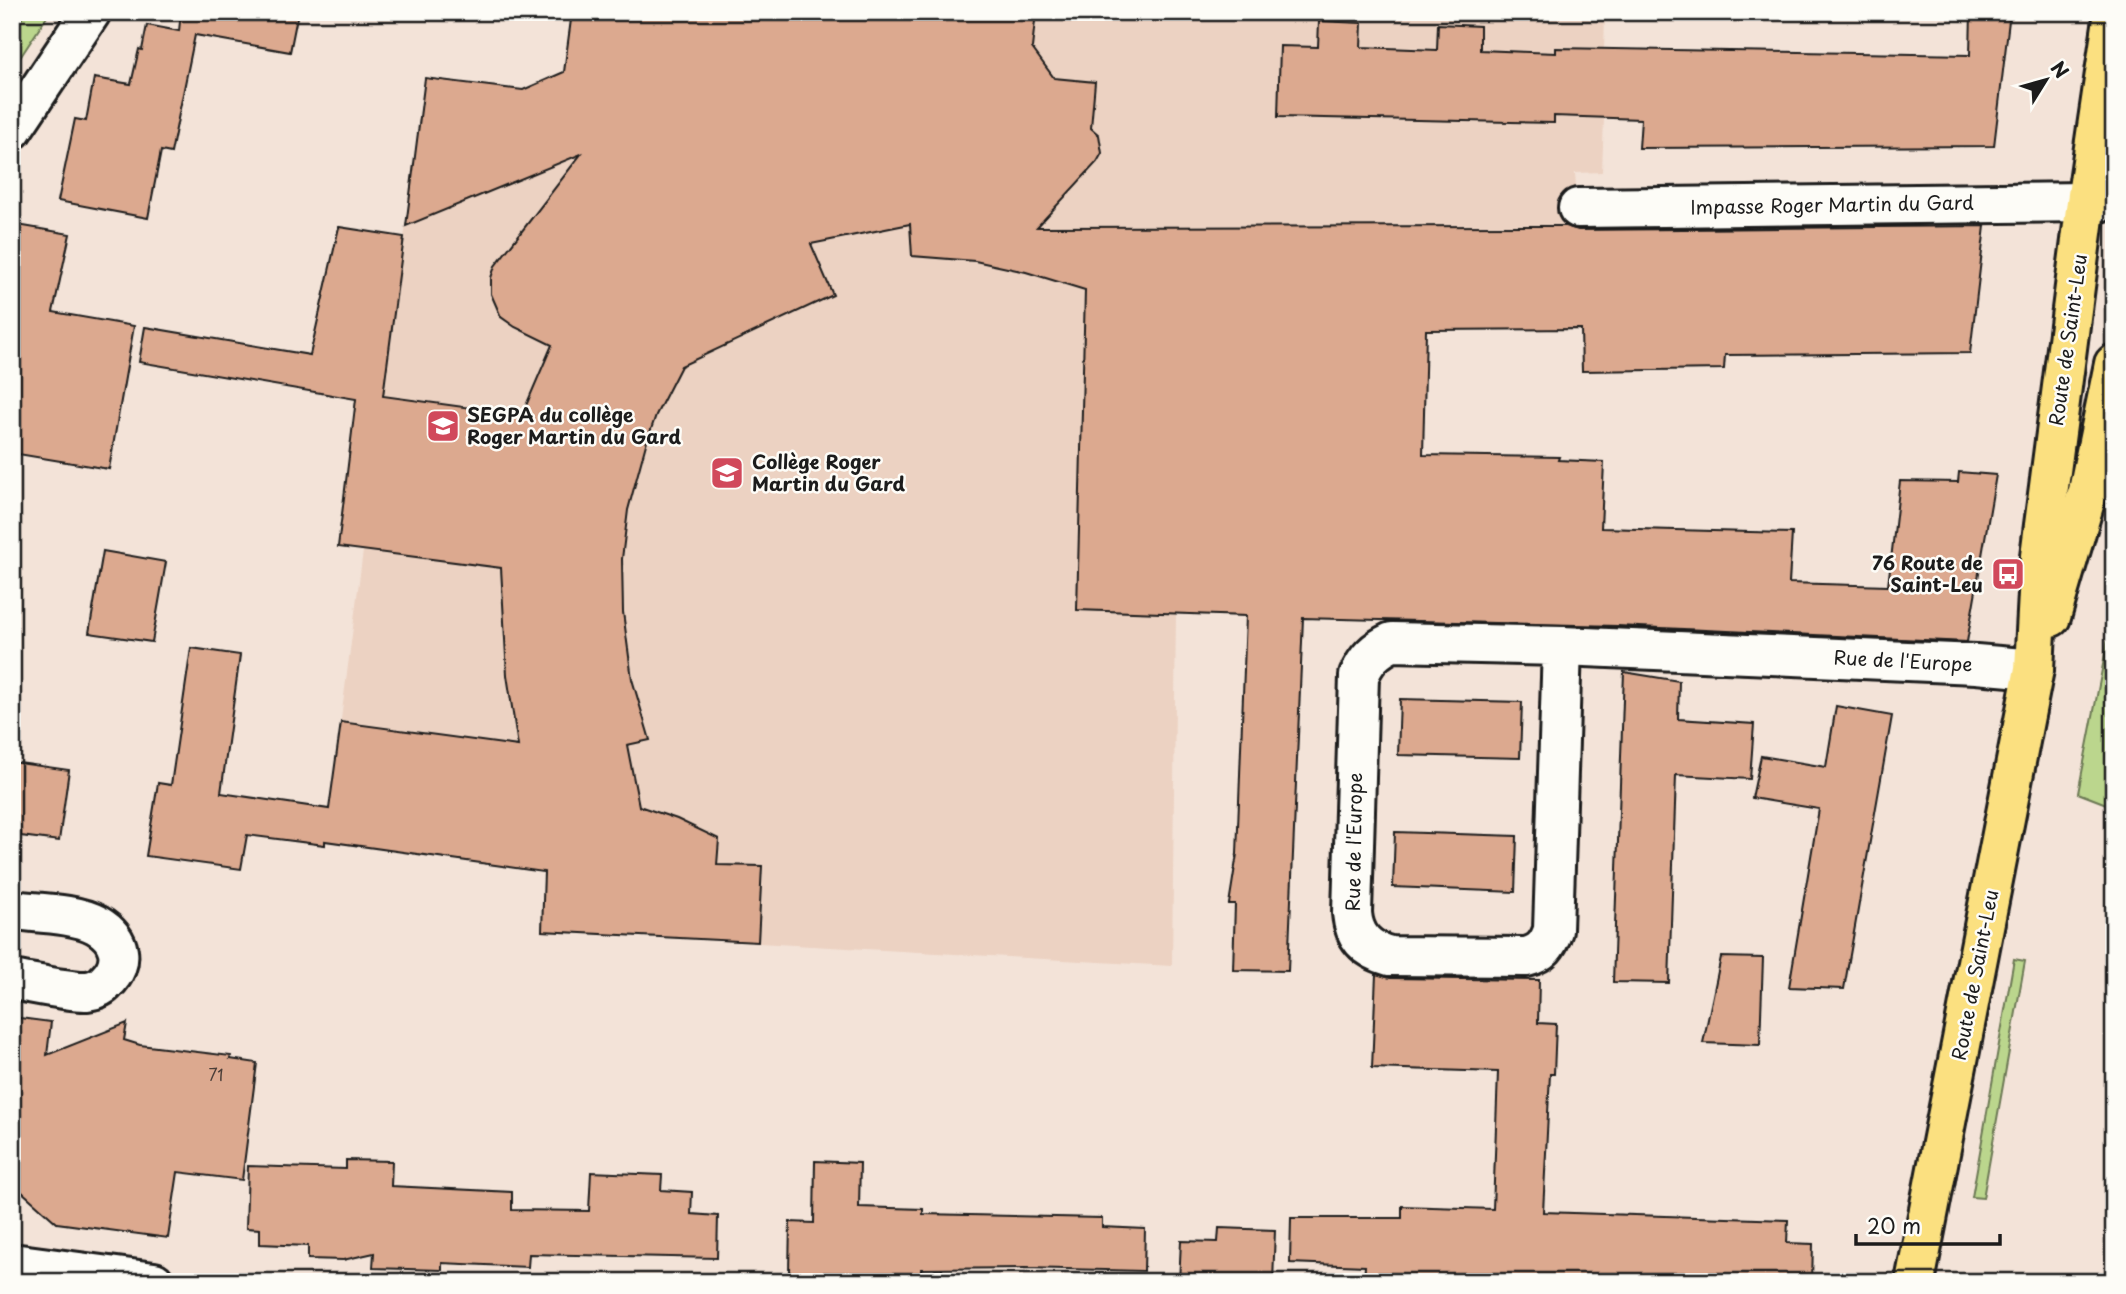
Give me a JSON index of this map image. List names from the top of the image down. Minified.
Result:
{"streets":{"main road":["Route de Saint-Leu"],"street":["Impasse Roger Martin du Gard","Rue de l'Europe"]},"crossings":[["Impasse Roger Martin du Gard","Route de Saint-Leu"],["Route de Saint-Leu","Rue de l'Europe"]],"places":{"school or university":["SEGPA du collège Roger Martin du Gard","Collège Roger Martin du Gard"],"bus stop":["76 Route de Saint-Leu"]},"house_numbers":["71"],"scale_bar":"20 m","north":"top right"}
